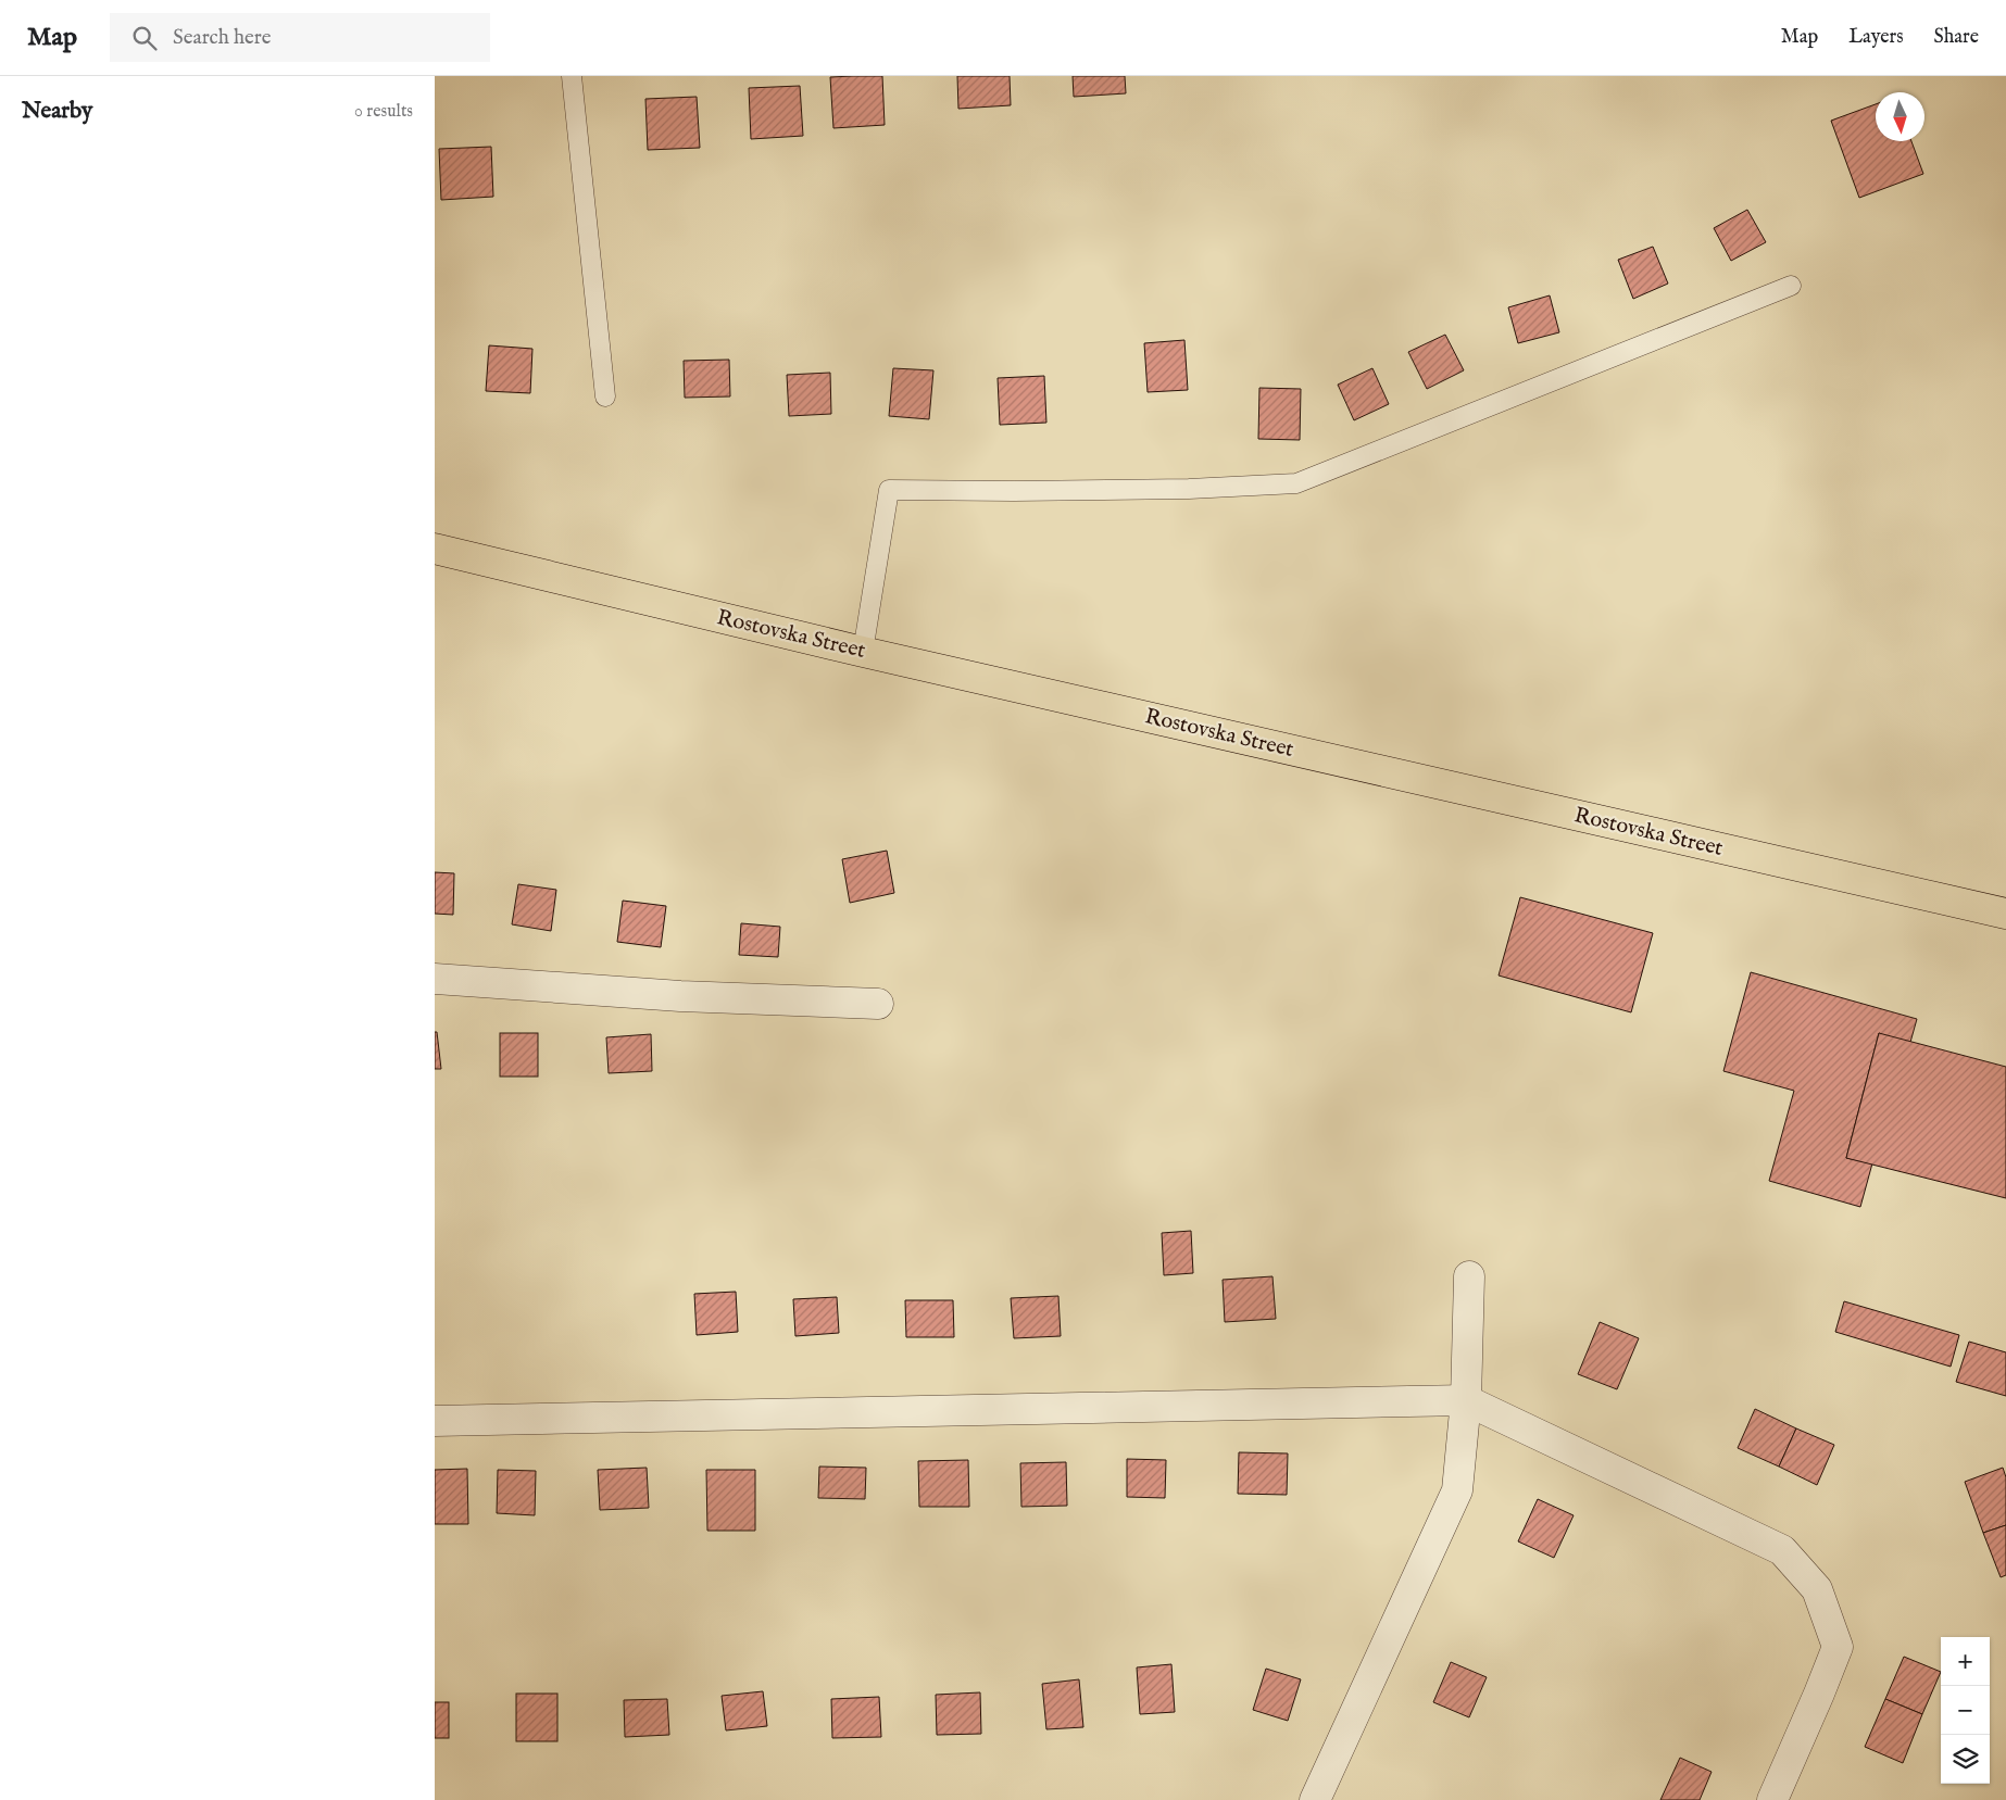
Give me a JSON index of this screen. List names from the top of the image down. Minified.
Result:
{"streets":{"highway":["Rostovska Street"]},"north":"bottom","page":{"header":"Map","search":"Search here","nav":["Map","Layers","Share"],"heading":["Nearby","0 results"],"map_buttons":["+","−"]}}
